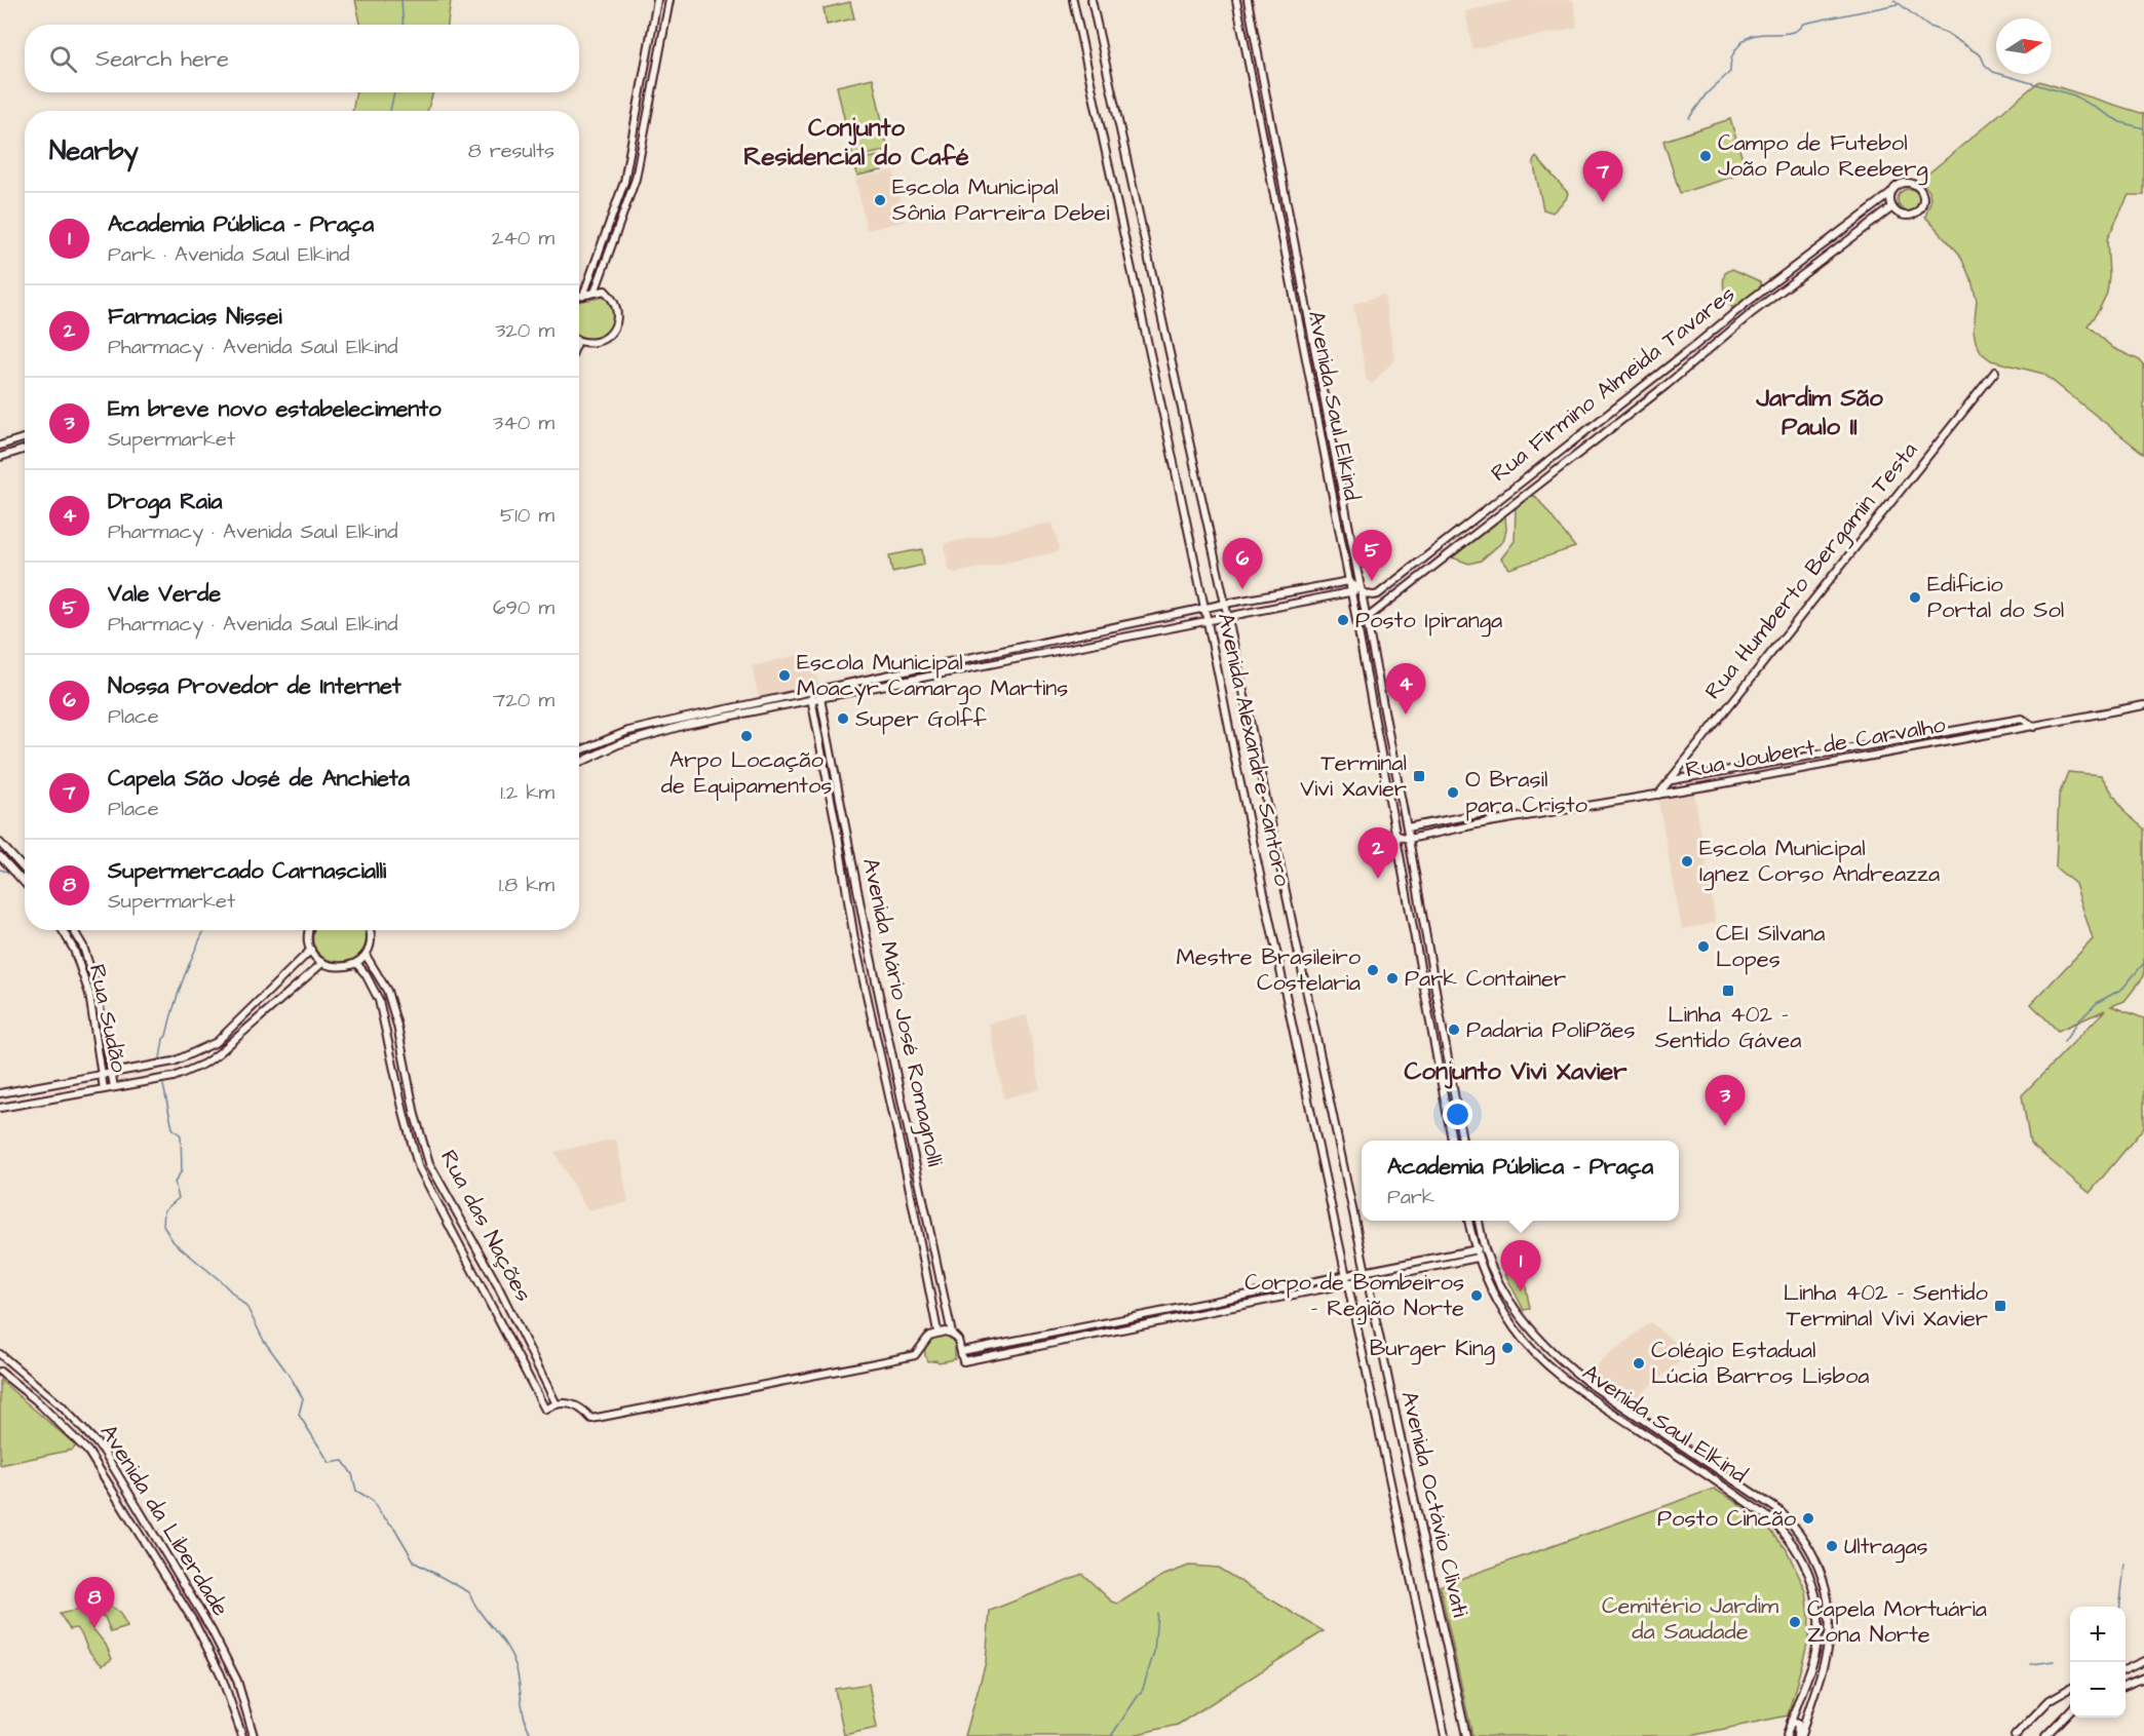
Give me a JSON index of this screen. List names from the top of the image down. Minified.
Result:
{"streets":{"street":["Rua Firmino Almeida Tavares","Avenida Saul Elkind","Rua Humberto Bergamin Testa","Rua Joubert de Carvalho","Avenida Alexandre Santoro","Avenida Mário José Romagnolli","Rua Sudão","Rua das Nações","Avenida Octávio Clivati","Avenida da Liberdade"]},"crossings":[["Rua Firmino Almeida Tavares","Avenida Saul Elkind"],["Avenida Saul Elkind","Rua Joubert de Carvalho"],["Rua Humberto Bergamin Testa","Rua Joubert de Carvalho"],["Avenida Alexandre Santoro","Avenida Octávio Clivati"]],"districts":["Conjunto Residencial do Café","Jardim São Paulo II","Conjunto Vivi Xavier"],"parks":["Cemitério Jardim da Saudade"],"places":{"other":["Campo de Futebol João Paulo Reeberg","Escola Municipal Sônia Parreira Debei","Edifício Portal do Sol","Posto Ipiranga","Escola Municipal Moacyr Camargo Martins","Super Golff","Arpo Locação de Equipamentos","O Brasil para Cristo","Escola Municipal Ignez Corso Andreazza","CEI Silvana Lopes","Mestre Brasileiro Costelaria","Park Container","Padaria PoliPães","Corpo de Bombeiros - Região Norte","Burger King","Colégio Estadual Lúcia Barros Lisboa","Posto Cincão","Ultragas","Capela Mortuária Zona Norte"],"transit":["Terminal Vivi Xavier","Linha 402 - Sentido Gávea","Linha 402 - Sentido Terminal Vivi Xavier"]},"north":"right","page":{"search":"Search here","heading":["Nearby","8 results"],"pins":["7","5","6","4","2","3","1","8"],"list":[{"mark":"1","name":"Academia Pública - Praça","note":"Park · Avenida Saul Elkind","value":"240 m"},{"mark":"2","name":"Farmacias Nissei","note":"Pharmacy · Avenida Saul Elkind","value":"320 m"},{"mark":"3","name":"Em breve novo estabelecimento","note":"Supermarket","value":"340 m"},{"mark":"4","name":"Droga Raia","note":"Pharmacy · Avenida Saul Elkind","value":"510 m"},{"mark":"5","name":"Vale Verde","note":"Pharmacy · Avenida Saul Elkind","value":"690 m"},{"mark":"6","name":"Nossa Provedor de Internet","note":"Place","value":"720 m"},{"mark":"7","name":"Capela São José de Anchieta","note":"Place","value":"1.2 km"},{"mark":"8","name":"Supermercado Carnascialli","note":"Supermarket","value":"1.8 km"}],"popup":["Academia Pública - Praça","Park"],"map_buttons":["+","−"]}}
